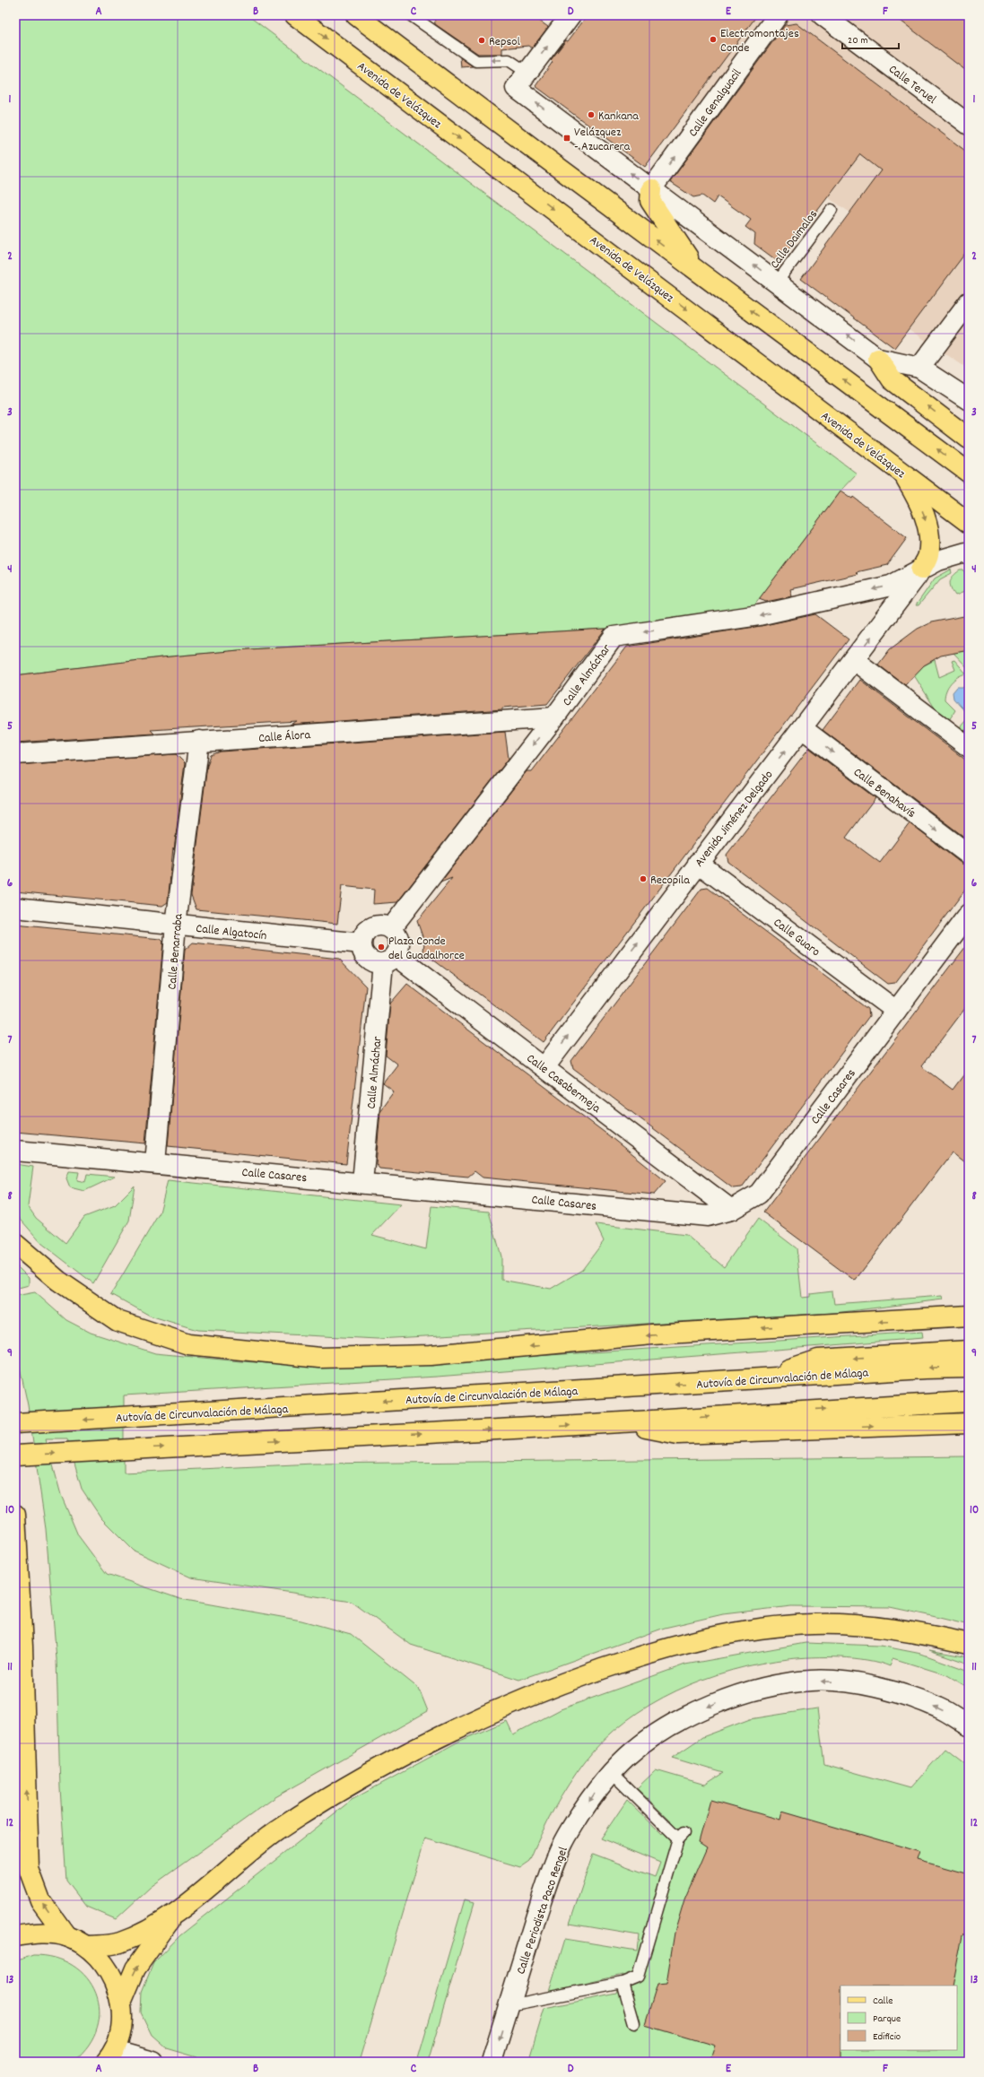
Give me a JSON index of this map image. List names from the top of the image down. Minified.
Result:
{"streets":{"main road":["Avenida de Velázquez","Autovía de Circunvalación de Málaga"],"street":["Calle Teruel","Calle Genalguacil","Calle Almáchar","Calle Álora","Calle Benahavís","Avenida Jiménez Delgado","Calle Algatocín","Calle Guaro","Calle Benarraba","Calle Casabermeja","Calle Casares","Calle Periodista Paco Rengel"],"lane":["Calle Daimalos"]},"crossings":[["Calle Almáchar","Calle Álora"],["Calle Almáchar","Avenida Jiménez Delgado"],["Calle Almáchar","Calle Algatocín"],["Calle Almáchar","Calle Casabermeja"],["Calle Almáchar","Calle Casares"],["Calle Álora","Calle Benarraba"],["Calle Benahavís","Avenida Jiménez Delgado"],["Avenida Jiménez Delgado","Calle Guaro"],["Avenida Jiménez Delgado","Calle Casabermeja"],["Calle Algatocín","Calle Benarraba"],["Calle Algatocín","Calle Casabermeja"],["Calle Guaro","Calle Casares"],["Calle Benarraba","Calle Casares"],["Calle Casabermeja","Calle Casares"]],"one_way":["Calle Almáchar","Avenida Jiménez Delgado","Calle Periodista Paco Rengel"],"places":{"other":["Electromontajes Conde","Repsol","Kankana","Recopila","Plaza Conde del Guadalhorce"],"transit":["Velázquez - Azucarera"]},"legend":["Calle","Parque","Edificio"],"scale_bar":"20 m","grid":{"columns":["A","B","C","D","E","F"],"rows":["1","2","3","4","5","6","7","8","9","10","11","12","13"]}}
